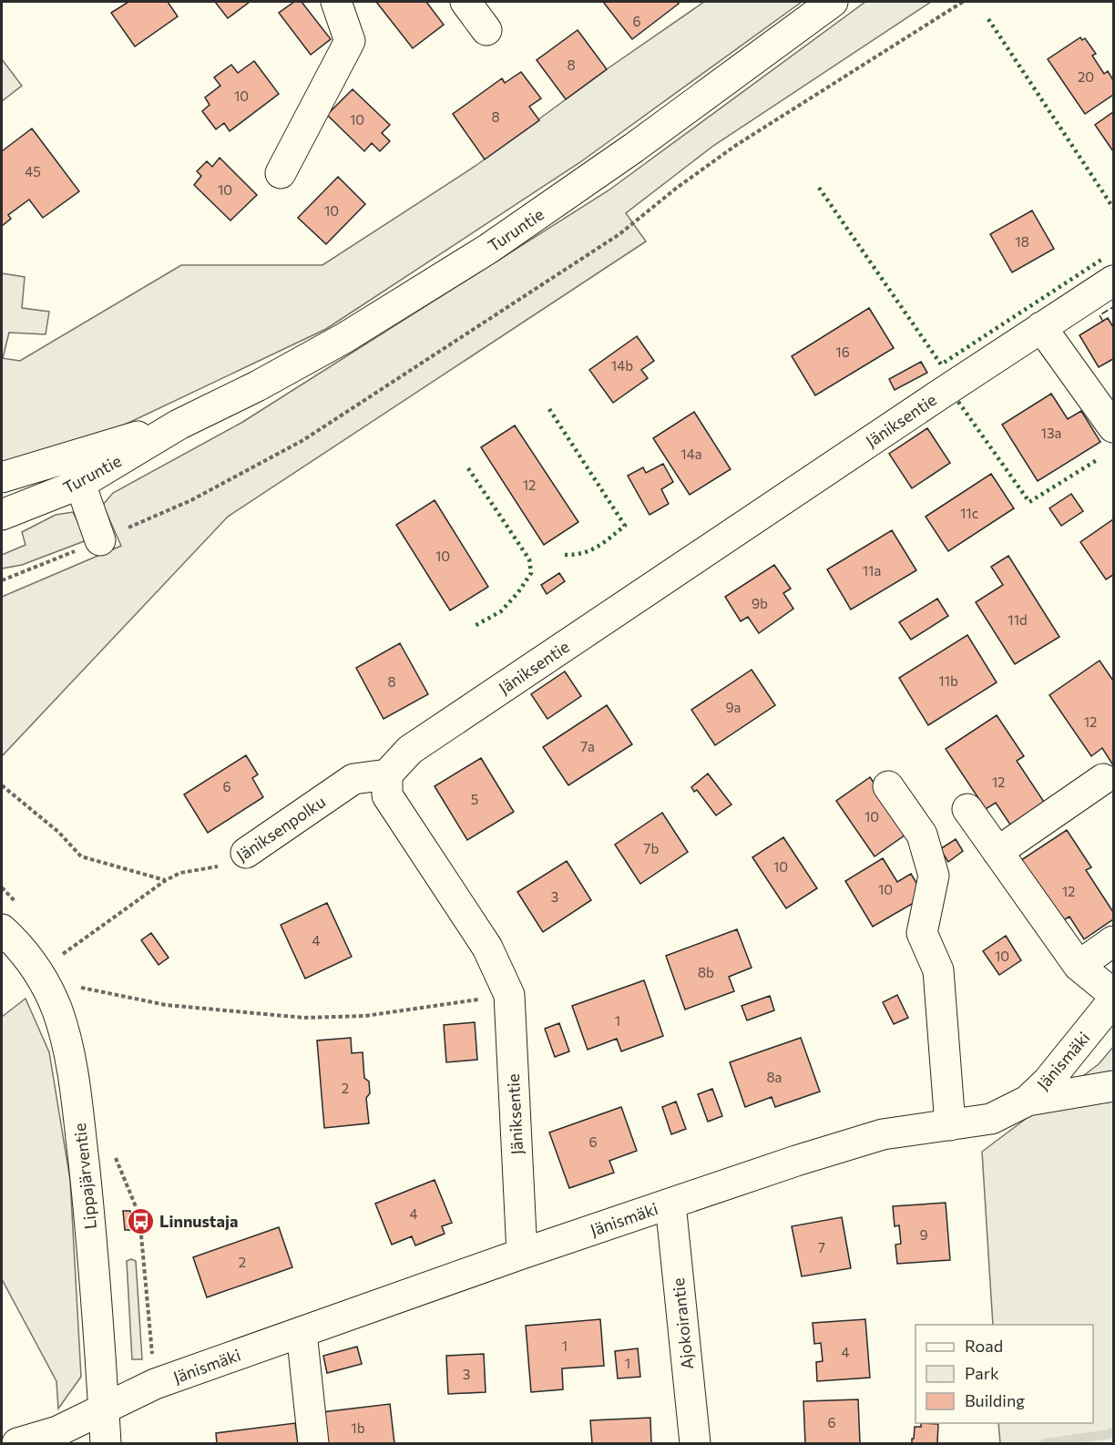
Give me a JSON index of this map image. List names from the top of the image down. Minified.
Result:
{"streets":{"street":["Turuntie","Jäniksentie","Jäniksenpolku","Jänismäki","Lippajärventie","Ajokoirantie"]},"crossings":[["Jäniksentie","Jäniksenpolku"],["Jäniksentie","Jänismäki"],["Jänismäki","Lippajärventie"],["Jänismäki","Ajokoirantie"]],"places":{"bus stop":["Linnustaja"]},"house_numbers":["6","8","20","10","8","10","45","10","10","18","16","14b","13a","14a","12","11c","10","11a","9b","11d","11b","8","9a","12","7a","12","6","5","10","7b","10","10","12","3","4","10","8b","1","8a","2","6","4","9","7","2","1","4","1","3","6","1b"],"legend":["Road","Park","Building"]}
